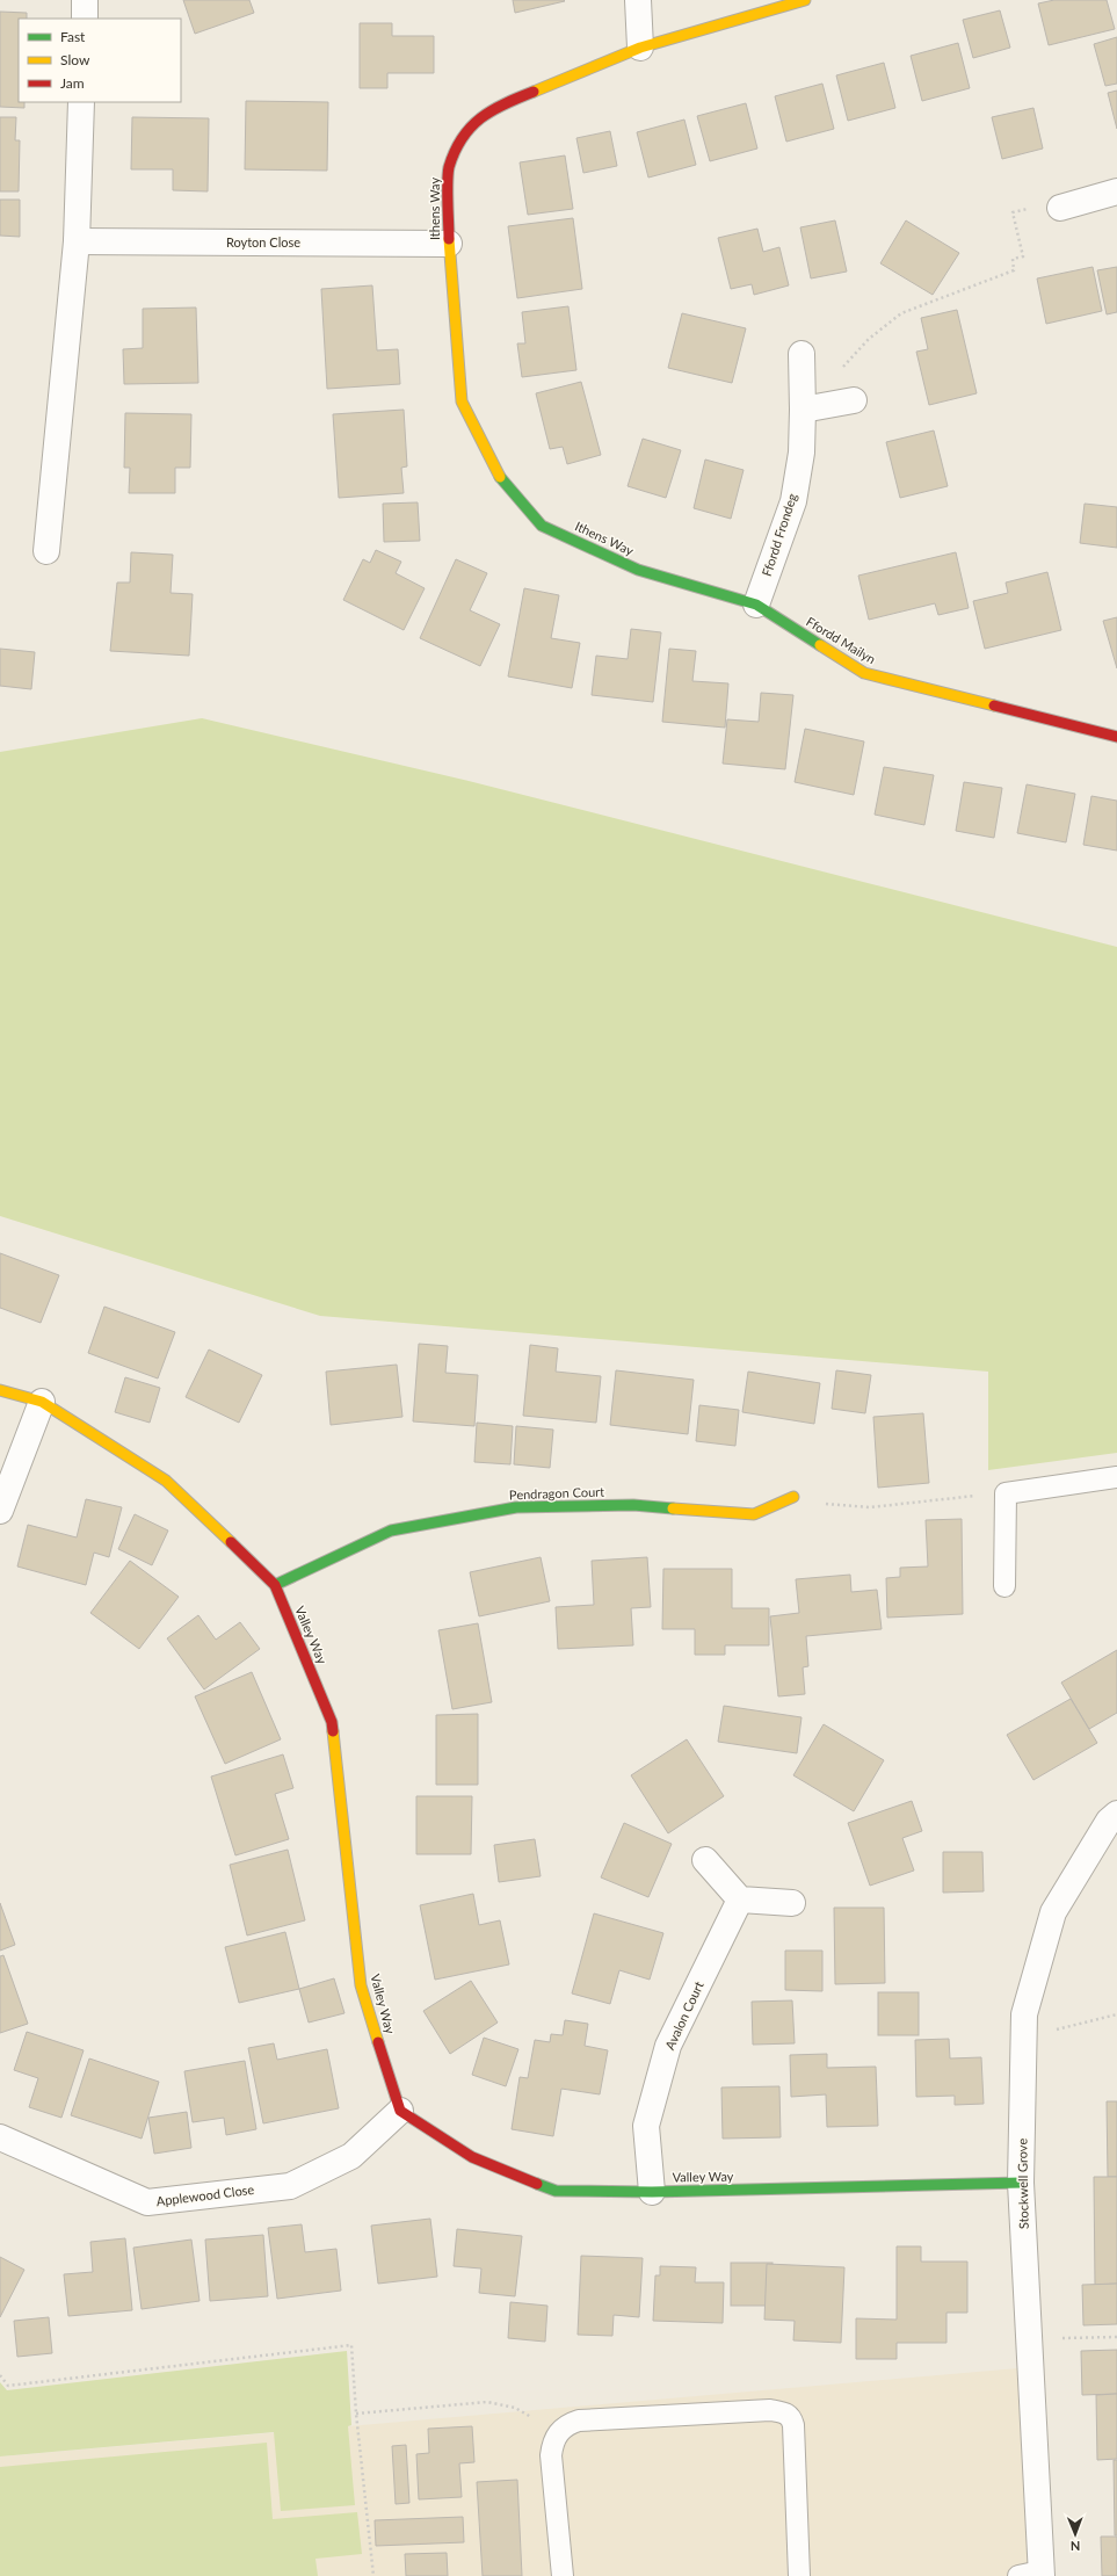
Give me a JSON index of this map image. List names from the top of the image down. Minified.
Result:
{"streets":{"street":["Ithens Way","Royton Close","Ffordd Frondeg","Ffordd Mailyn","Pendragon Court","Valley Way","Avalon Court","Stockwell Grove","Applewood Close"]},"crossings":[["Ithens Way","Royton Close"],["Ithens Way","Ffordd Mailyn"],["Ffordd Frondeg","Ffordd Mailyn"],["Pendragon Court","Valley Way"],["Valley Way","Avalon Court"],["Valley Way","Stockwell Grove"],["Valley Way","Applewood Close"]],"legend":["Fast","Slow","Jam"],"north":"bottom"}
